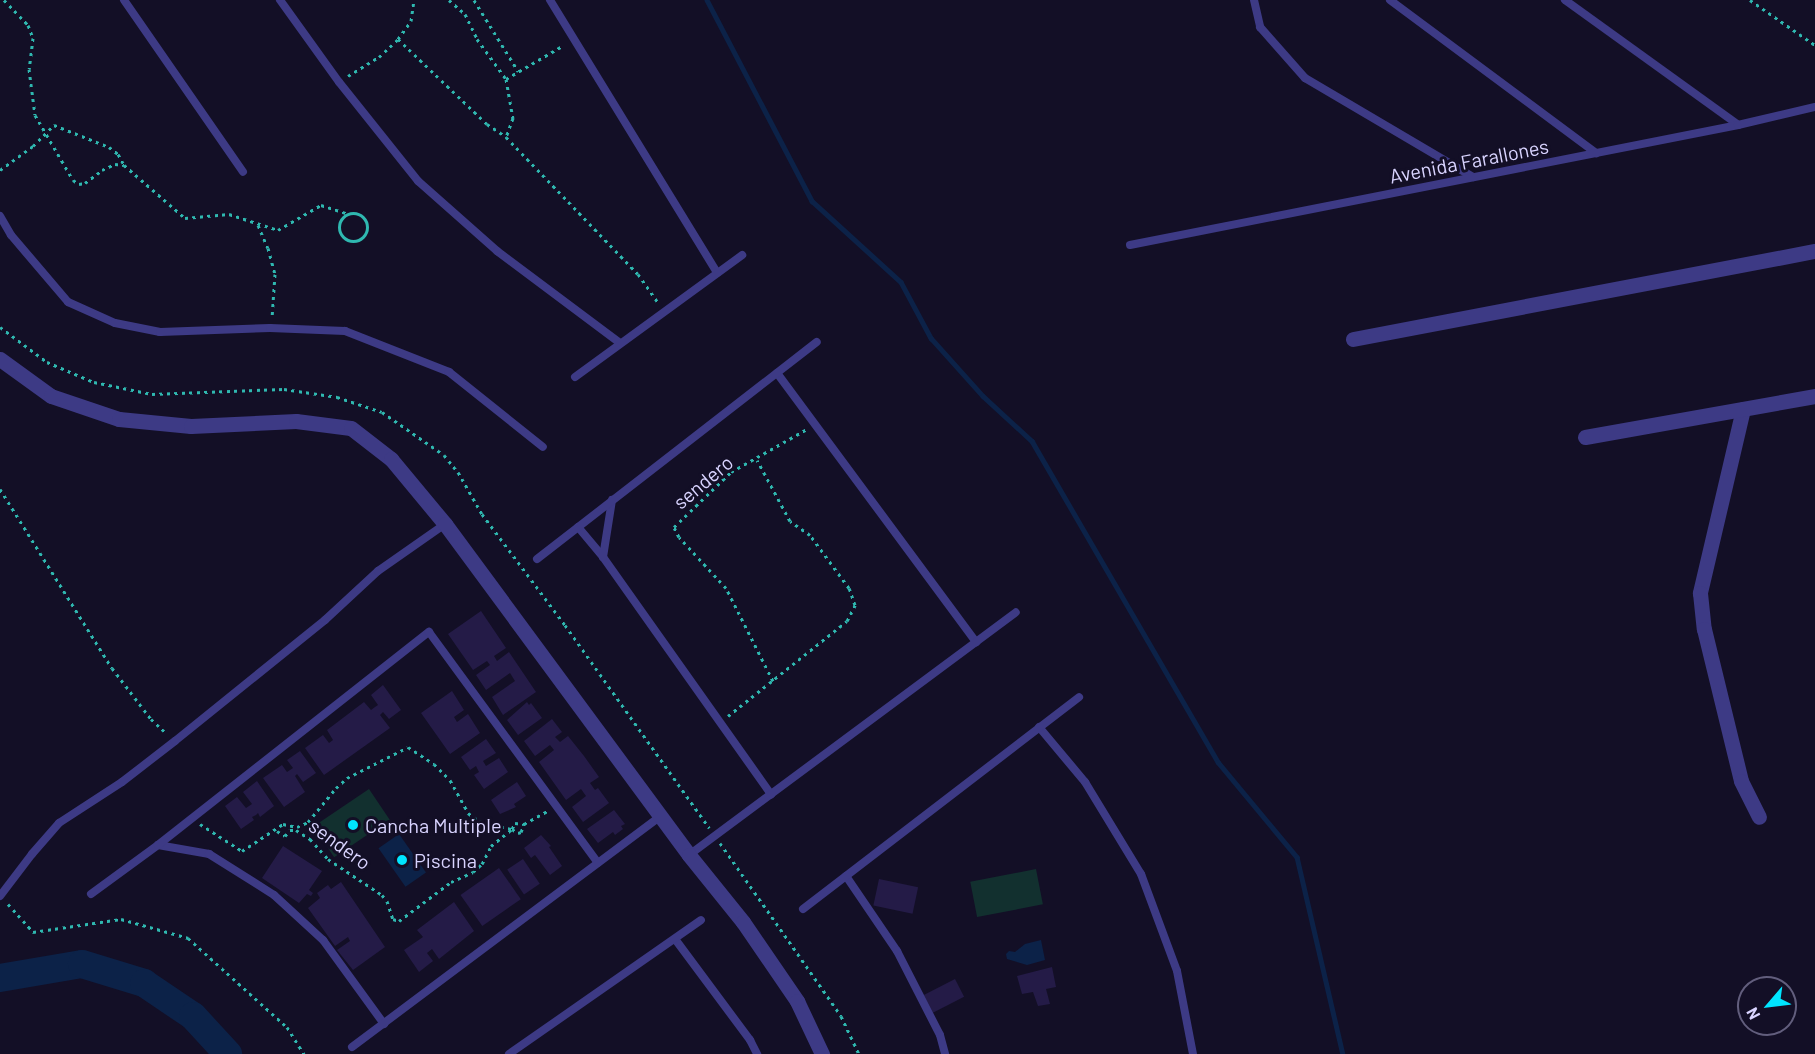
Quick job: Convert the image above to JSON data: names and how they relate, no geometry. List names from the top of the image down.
{
  "streets": {
    "lane": ["Avenida Farallones"],
    "path": ["sendero"]
  },
  "places": ["Cancha Multiple", "Piscina"],
  "north": "bottom left"
}
